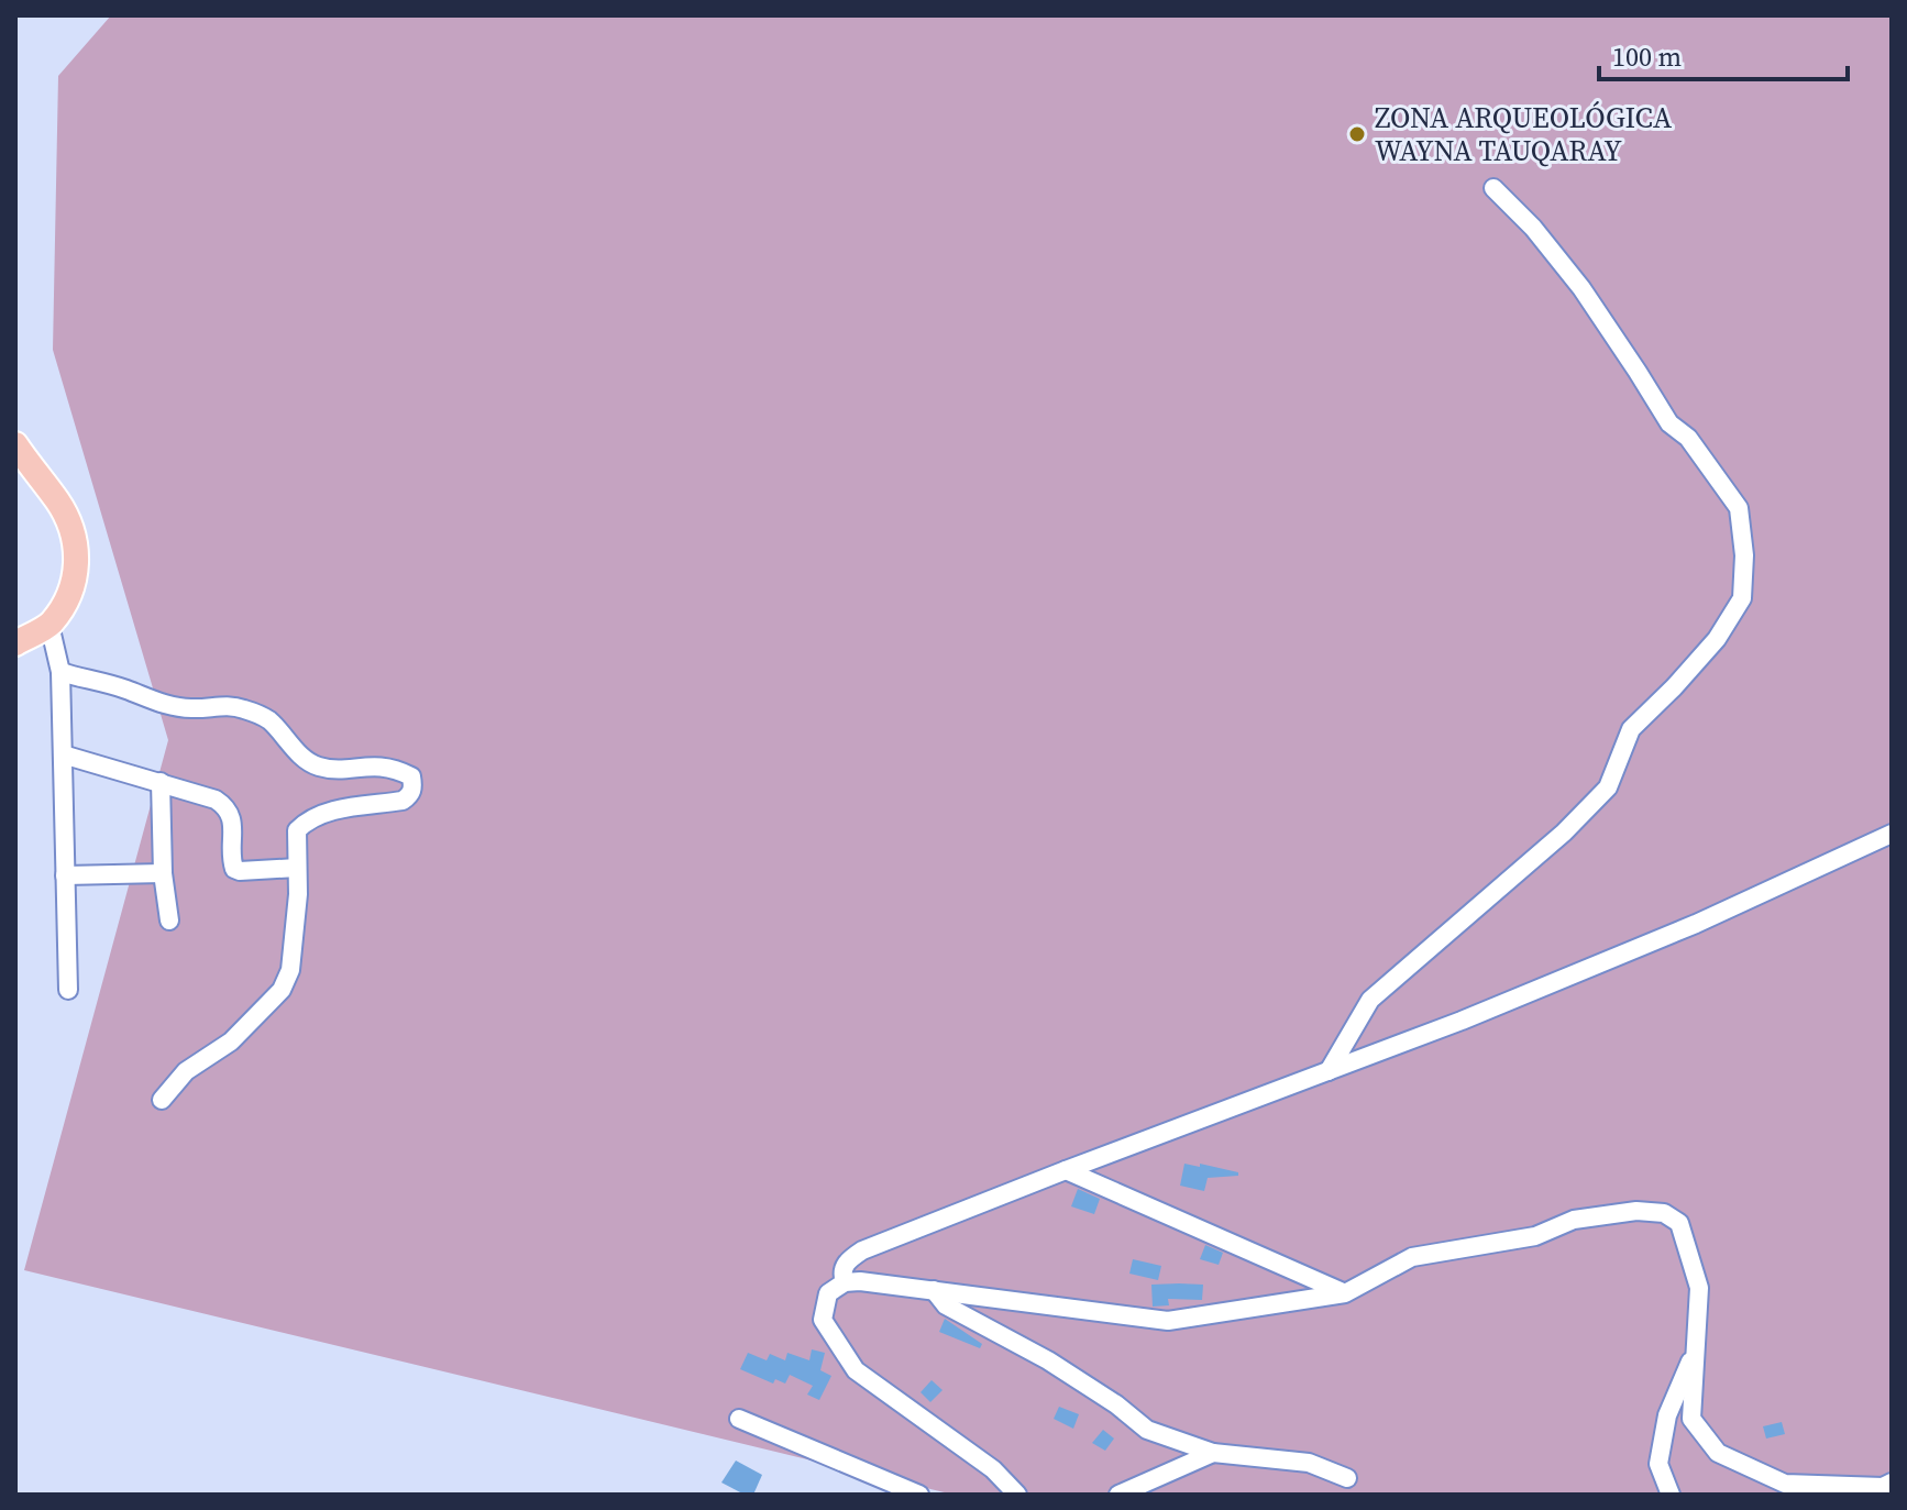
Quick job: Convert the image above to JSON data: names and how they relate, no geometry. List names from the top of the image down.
{
  "places": ["ZONA ARQUEOLÓGICA WAYNA TAUQARAY"],
  "scale_bar": "100 m"
}
